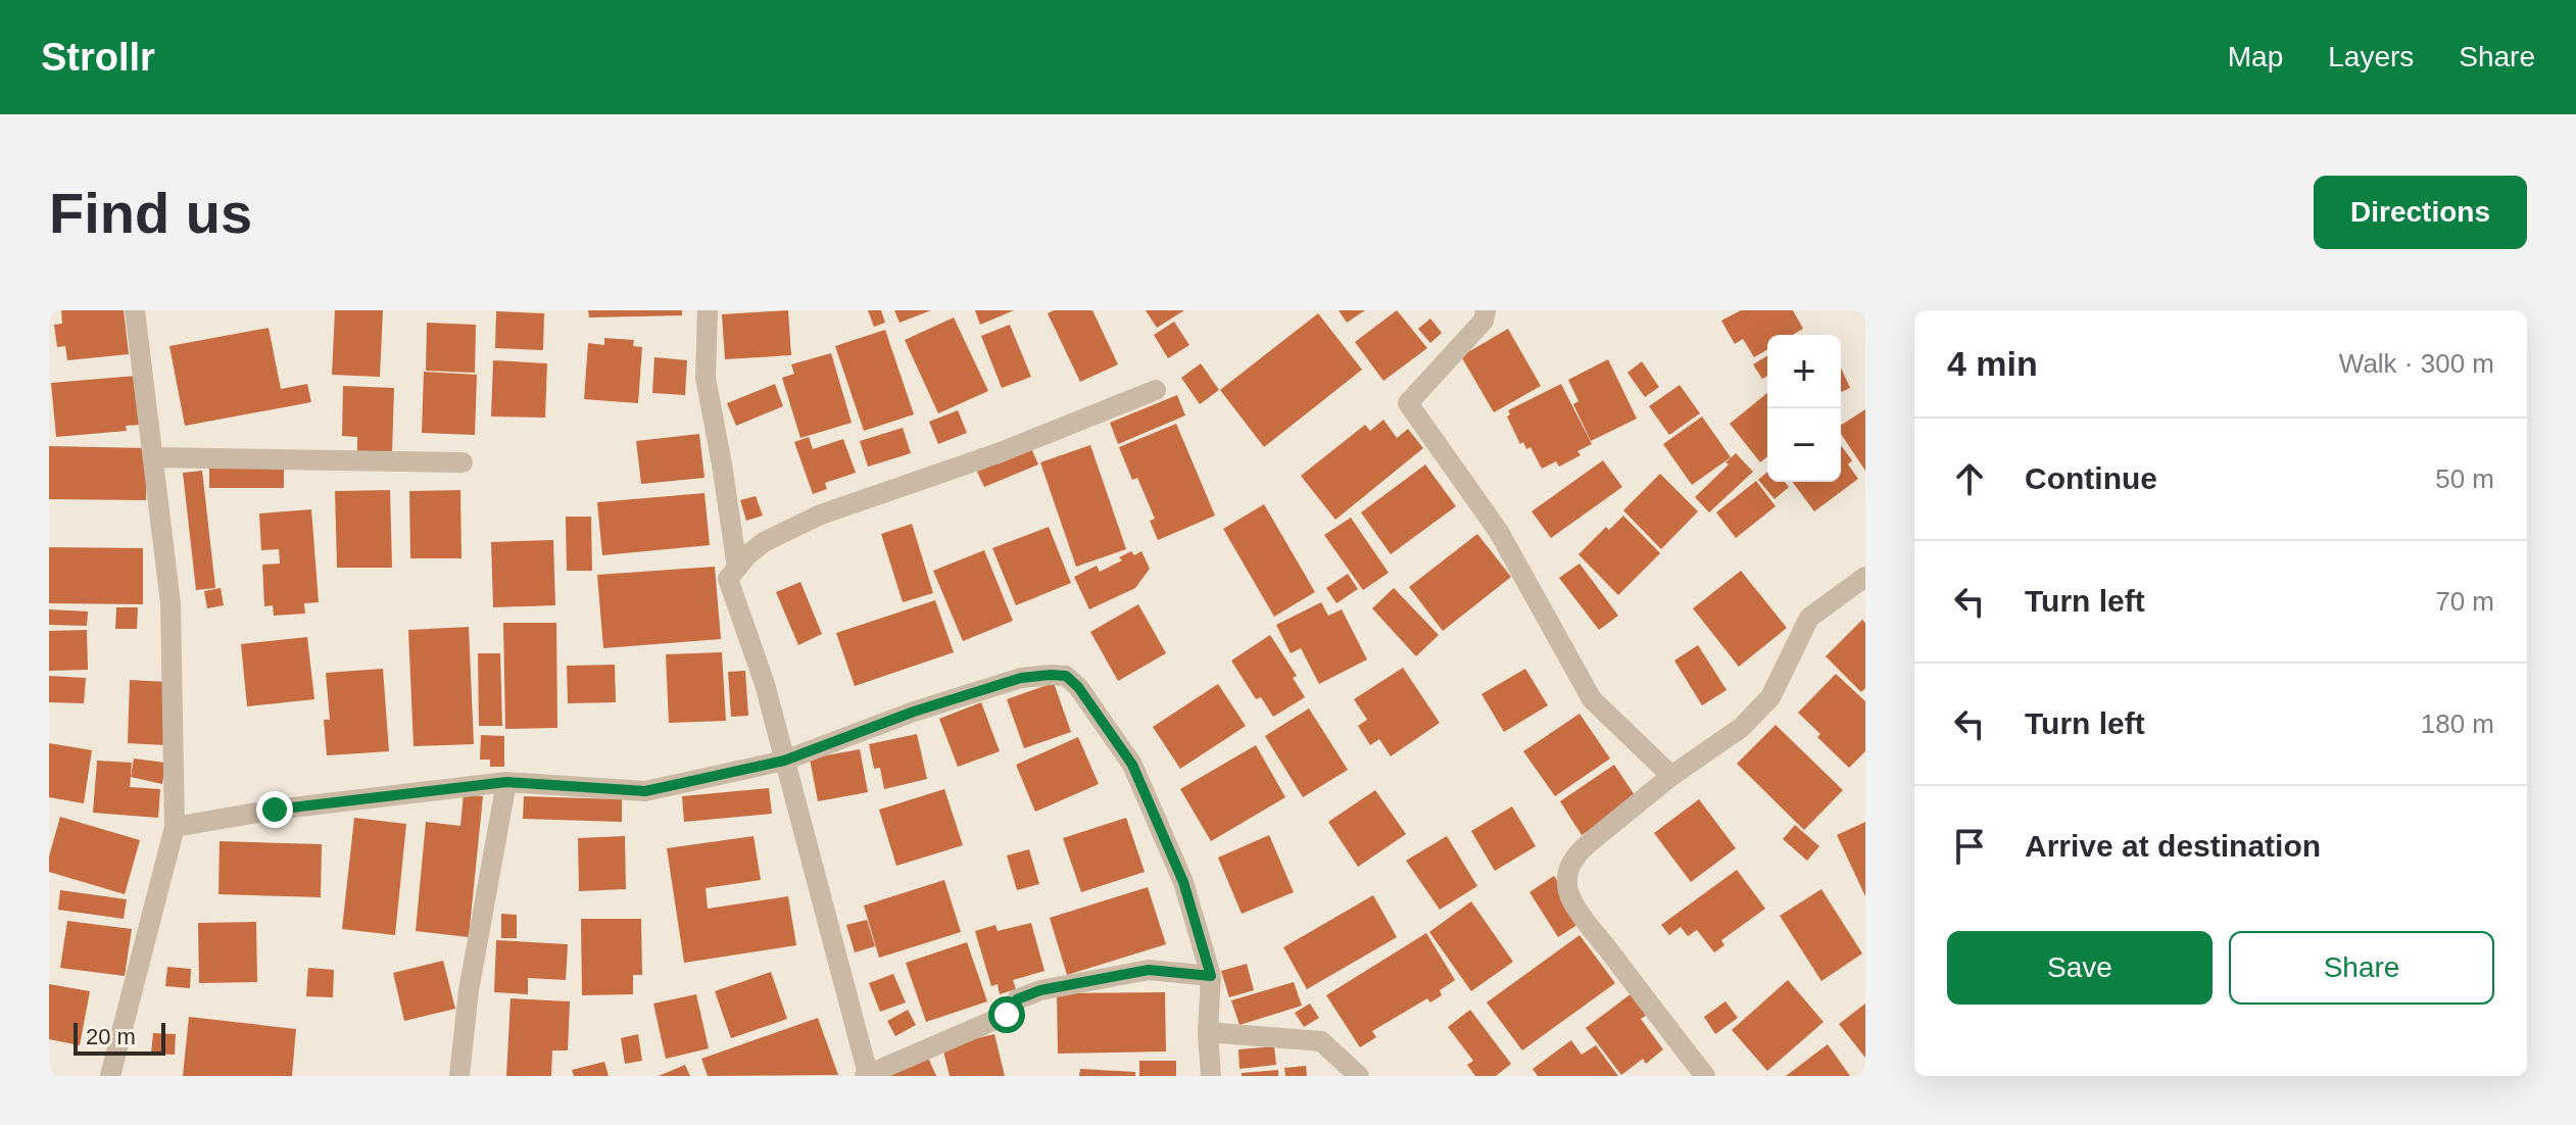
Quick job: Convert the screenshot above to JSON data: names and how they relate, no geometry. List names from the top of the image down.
{
  "scale_bar": "20 m",
  "page": {
    "header": "Strollr",
    "nav": ["Map", "Layers", "Share"],
    "buttons": [
      "Directions",
      ["Save", "Share"]
    ],
    "title": "Find us",
    "heading": ["4 min", "Walk · 300 m"],
    "map_buttons": ["+", "−"],
    "list": [
      ["Continue", "50 m"],
      ["Turn left", "70 m"],
      ["Turn left", "180 m"],
      "Arrive at destination"
    ],
    "scale": "20 m"
  }
}
